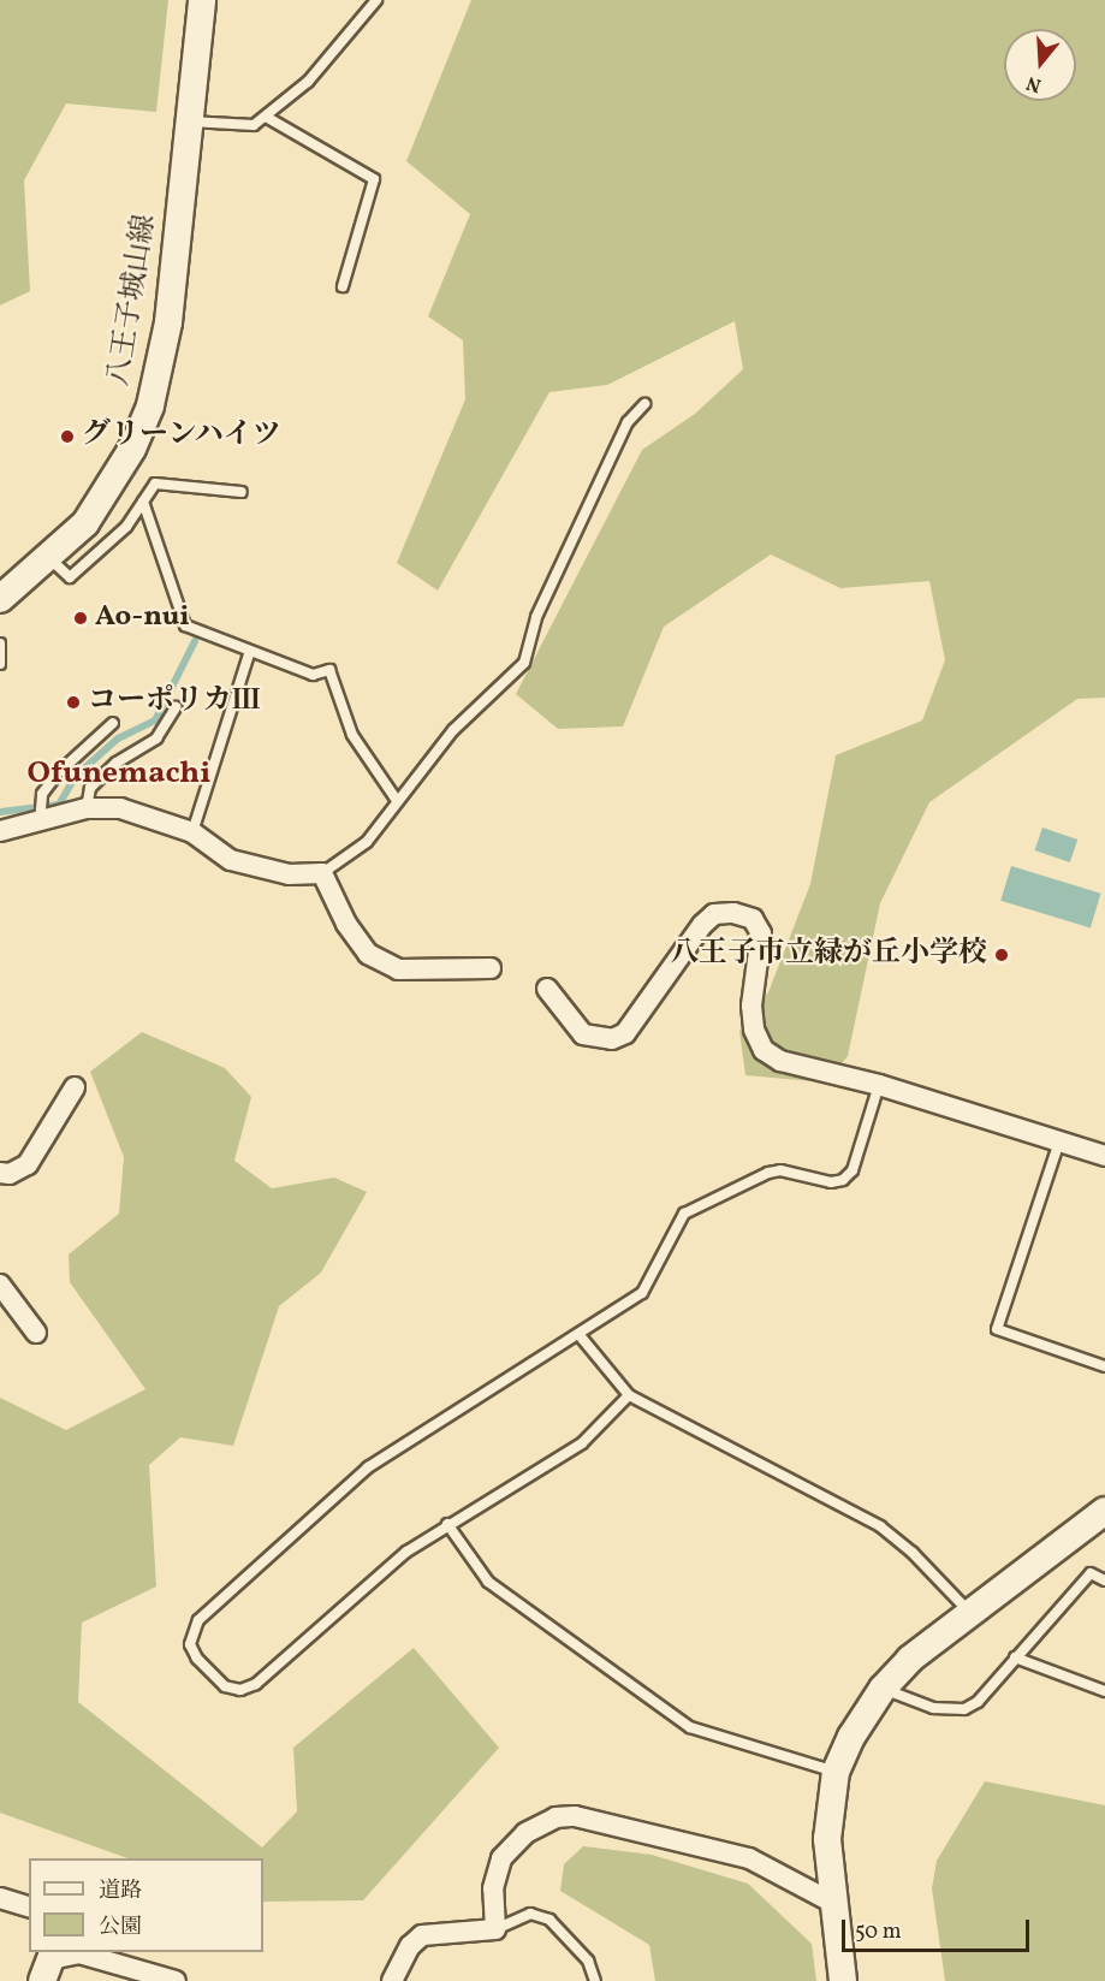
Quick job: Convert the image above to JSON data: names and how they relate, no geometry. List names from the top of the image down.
{
  "streets": {
    "main road": ["八王子城山線"]
  },
  "districts": ["Ofunemachi"],
  "places": [
    "グリーンハイツ",
    "Ao-nui",
    "コーポリカⅢ",
    "八王子市立緑が丘小学校"
  ],
  "legend": ["道路", "公園"],
  "scale_bar": "50 m",
  "north": "bottom"
}
